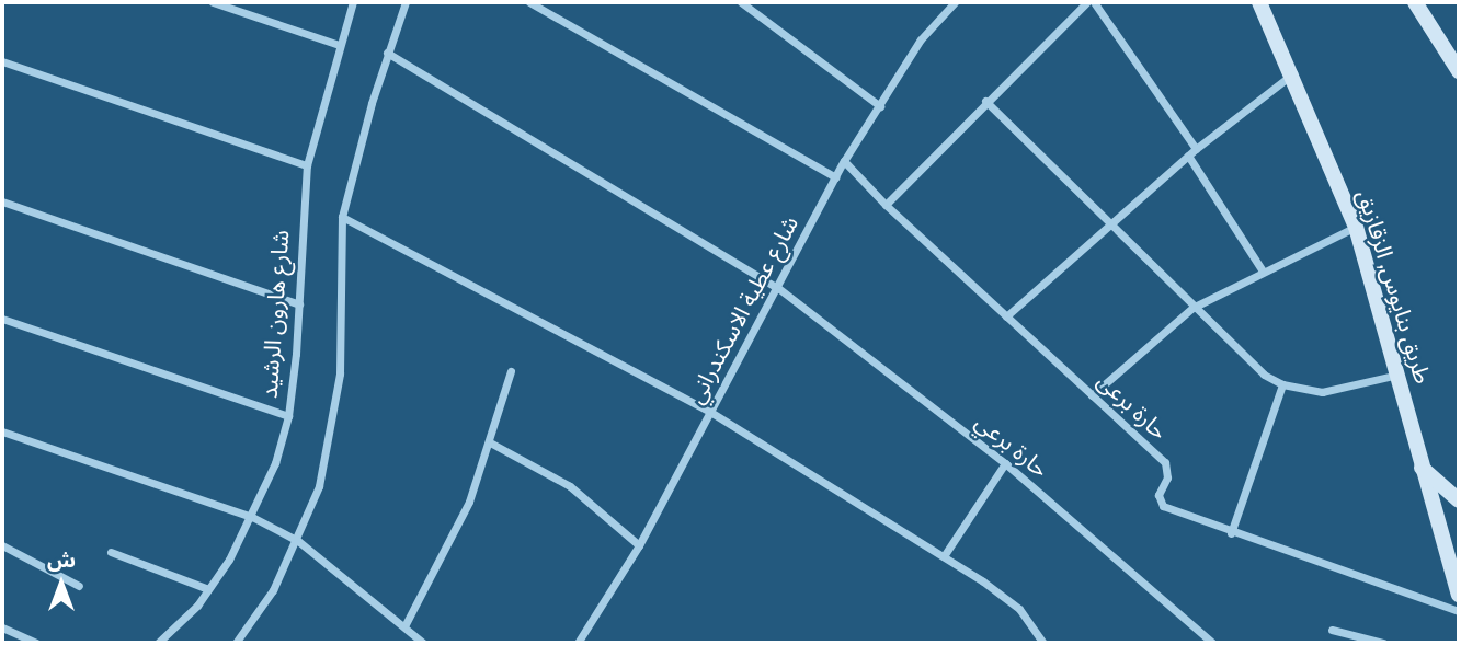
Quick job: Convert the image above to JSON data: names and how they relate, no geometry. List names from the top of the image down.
{
  "streets": {
    "main road": ["طريق بنايوس, الزقازيق"],
    "street": [
      "شارع عطية الاسكندراني",
      "شارع هارون الرشيد",
      "حارة برعى",
      "حارة برعي"
    ]
  },
  "crossings": [
    ["شارع عطية الاسكندراني", "حارة برعى"],
    ["شارع عطية الاسكندراني", "حارة برعي"]
  ],
  "north": "top"
}
